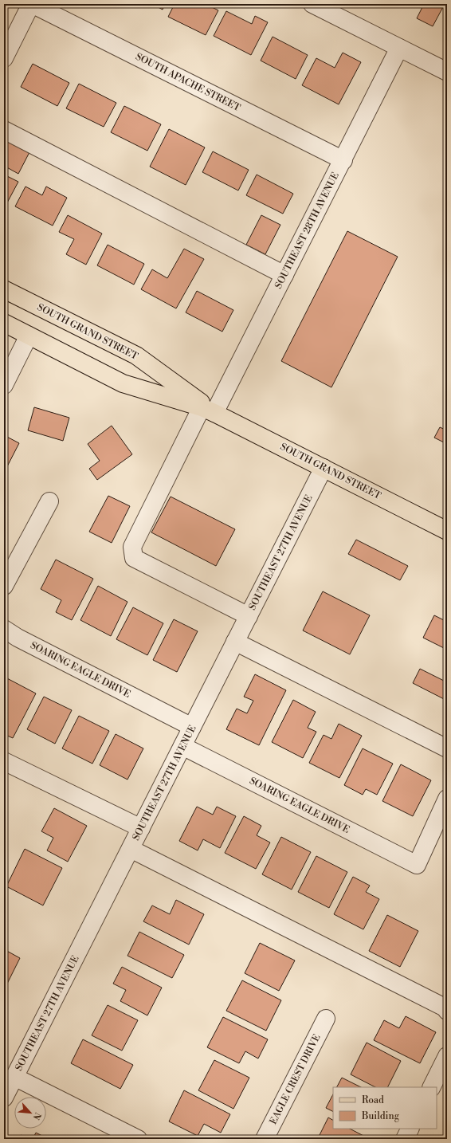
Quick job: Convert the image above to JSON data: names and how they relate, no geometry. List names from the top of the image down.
{
  "streets": {
    "main road": ["SOUTH GRAND STREET"],
    "street": [
      "SOUTH APACHE STREET",
      "SOUTHEAST 28TH AVENUE",
      "SOUTHEAST 27TH AVENUE",
      "SOARING EAGLE DRIVE",
      "EAGLE CREST DRIVE"
    ]
  },
  "crossings": [
    ["SOUTH APACHE STREET", "SOUTHEAST 28TH AVENUE"],
    ["SOUTHEAST 28TH AVENUE", "SOUTH GRAND STREET"],
    ["SOUTHEAST 28TH AVENUE", "SOUTHEAST 27TH AVENUE"],
    ["SOUTH GRAND STREET", "SOUTHEAST 27TH AVENUE"],
    ["SOUTHEAST 27TH AVENUE", "SOARING EAGLE DRIVE"]
  ],
  "legend": ["Road", "Building"],
  "north": "bottom right"
}
